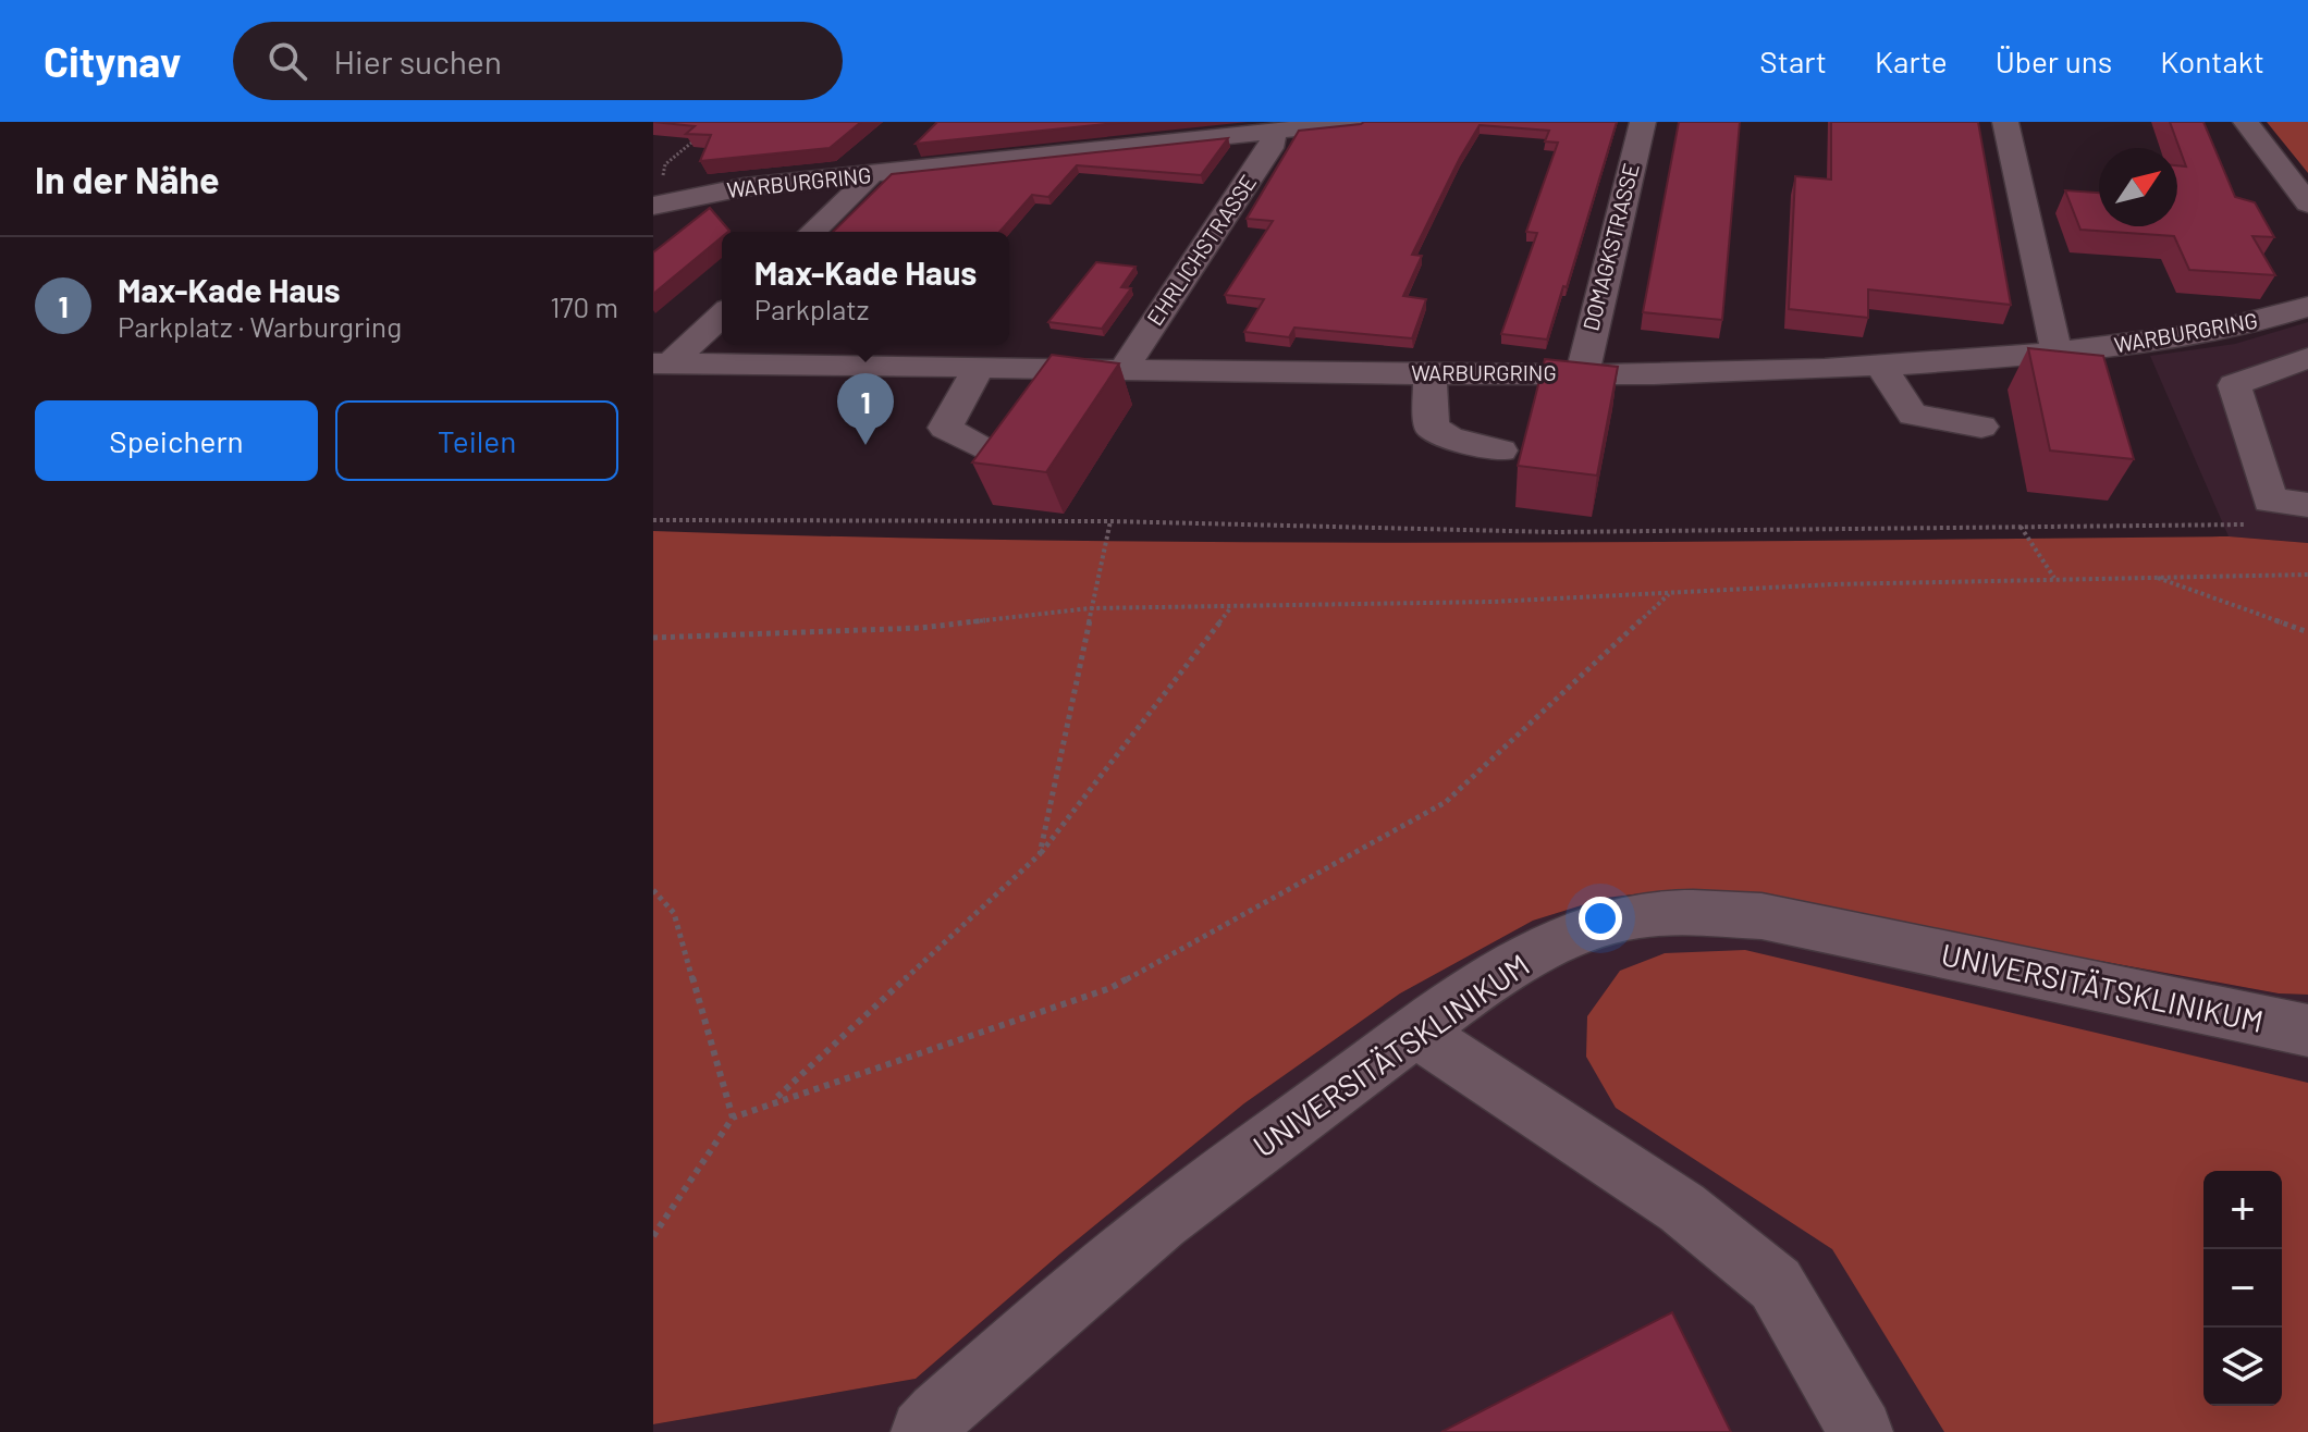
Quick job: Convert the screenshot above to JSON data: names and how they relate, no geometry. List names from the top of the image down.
{
  "streets": {
    "street": [
      "WARBURGRING",
      "DOMAGKSTRASSE",
      "EHRLICHSTRASSE",
      "UNIVERSITÄTSKLINIKUM"
    ]
  },
  "crossings": [
    ["WARBURGRING", "DOMAGKSTRASSE"],
    ["WARBURGRING", "EHRLICHSTRASSE"]
  ],
  "north": "top right",
  "page": {
    "header": "Citynav",
    "search": "Hier suchen",
    "nav": [
      "Start",
      "Karte",
      "Über uns",
      "Kontakt"
    ],
    "heading": "In der Nähe",
    "popup": ["Max-Kade Haus", "Parkplatz"],
    "list": [
      {
        "mark": "1",
        "name": "Max-Kade Haus",
        "note": "Parkplatz · Warburgring",
        "value": "170 m"
      }
    ],
    "pins": "1",
    "buttons": ["Speichern", "Teilen"],
    "map_buttons": ["+", "−"]
  }
}
